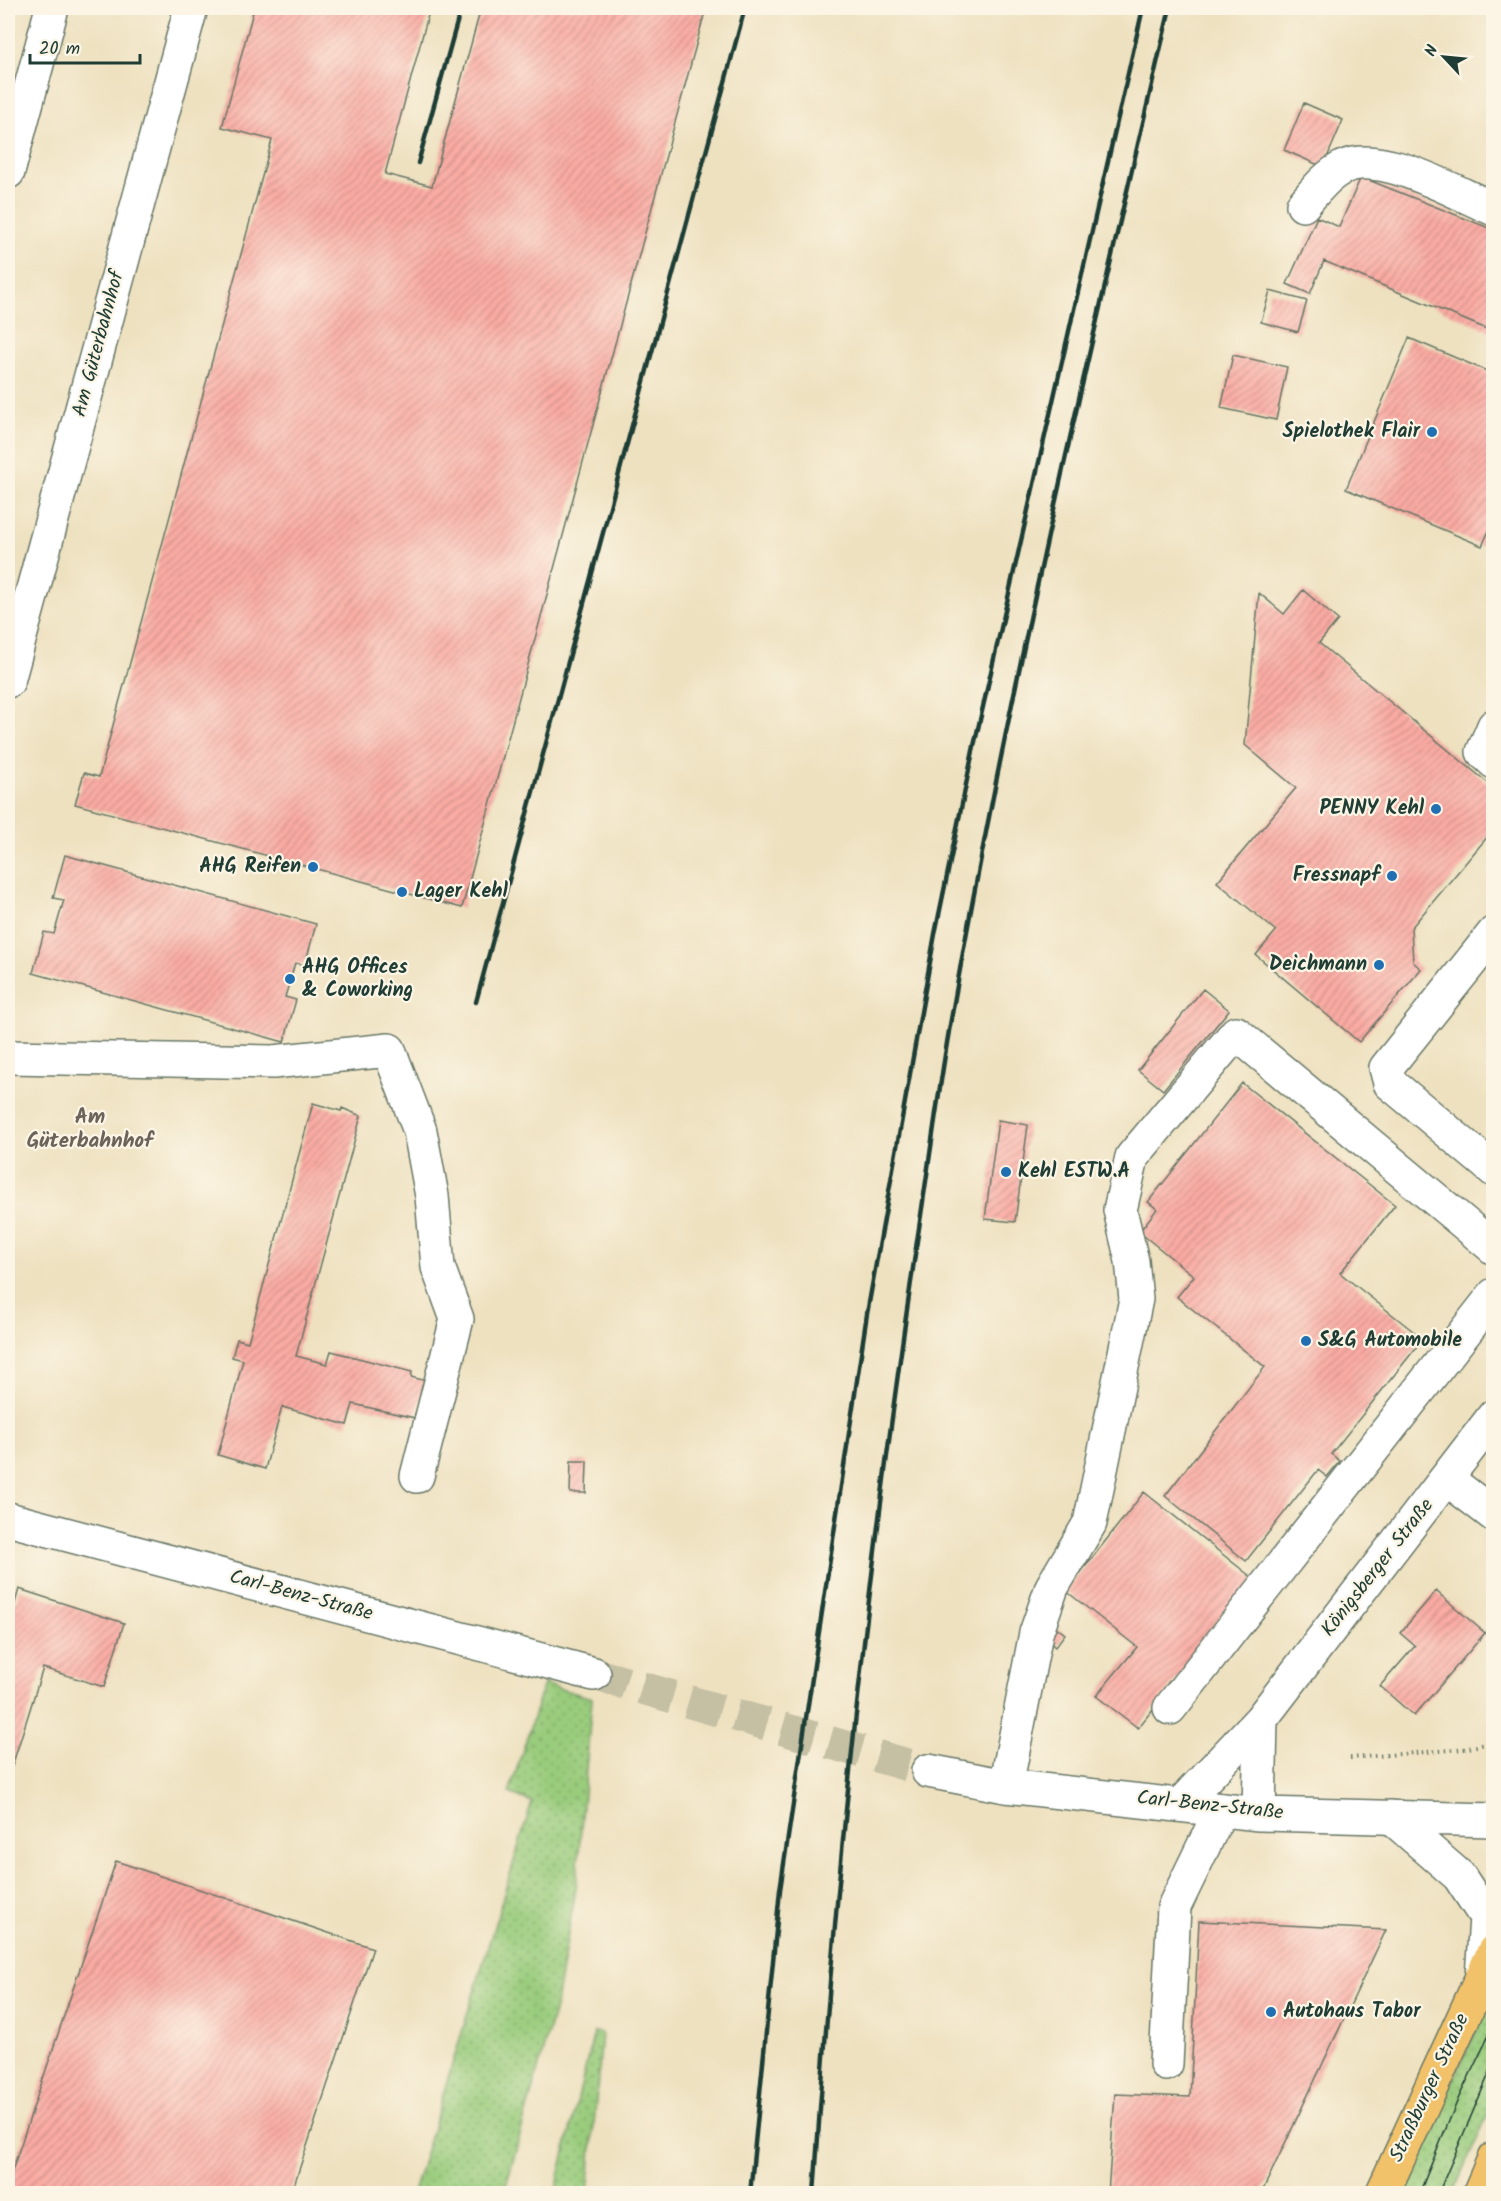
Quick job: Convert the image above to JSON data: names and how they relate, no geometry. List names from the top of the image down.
{
  "streets": {
    "main road": ["Straßburger Straße"],
    "street": ["Am Güterbahnhof", "Königsberger Straße", "Carl-Benz-Straße"]
  },
  "crossings": [
    ["Königsberger Straße", "Carl-Benz-Straße"]
  ],
  "districts": ["Am Güterbahnhof"],
  "places": [
    "Spielothek Flair",
    "PENNY Kehl",
    "AHG Reifen",
    "Fressnapf",
    "Lager Kehl",
    "Deichmann",
    "AHG Offices & Coworking",
    "Kehl ESTW.A",
    "S&G Automobile",
    "Autohaus Tabor"
  ],
  "scale_bar": "20 m",
  "north": "top left"
}
